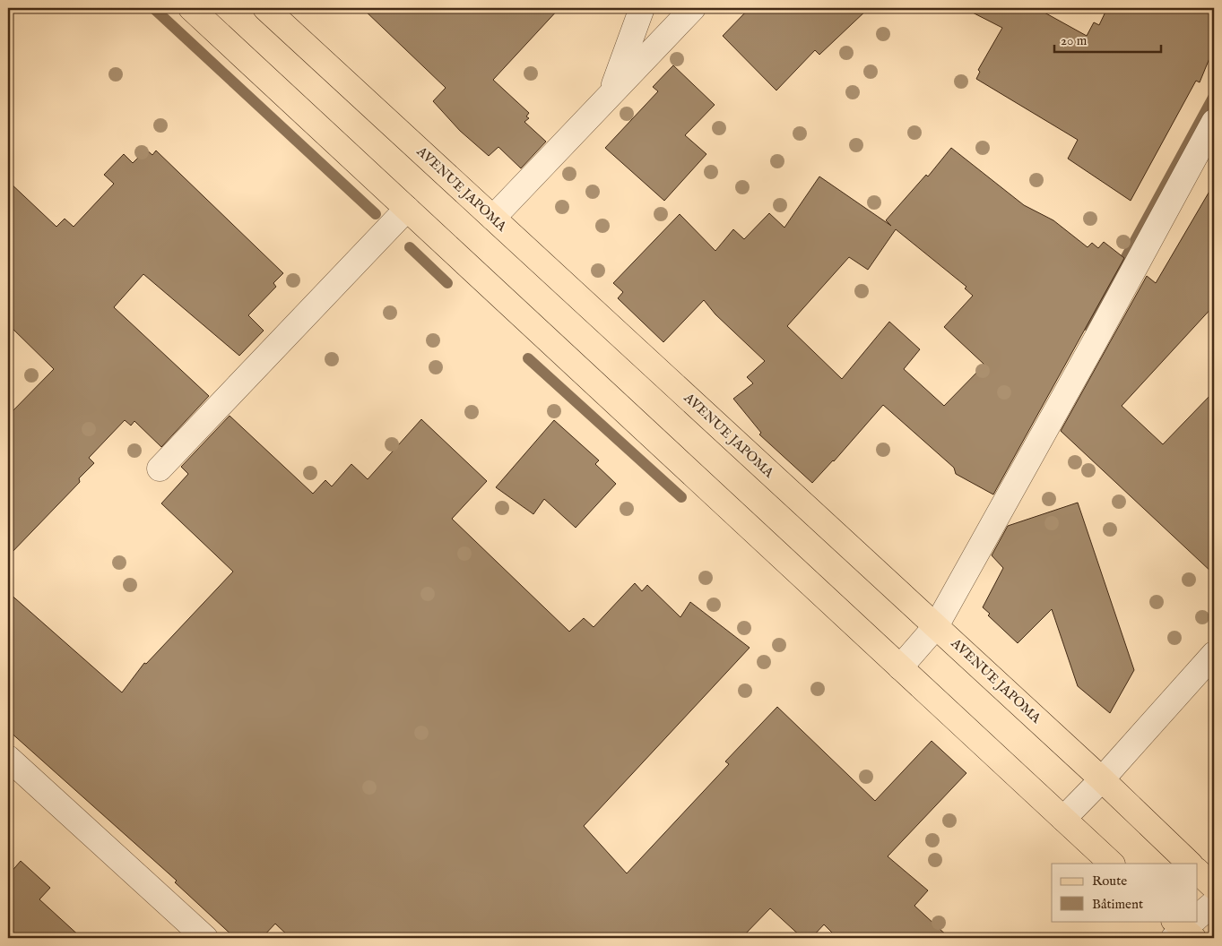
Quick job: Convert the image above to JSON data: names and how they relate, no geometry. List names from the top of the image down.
{
  "streets": {
    "main road": ["AVENUE JAPOMA"]
  },
  "legend": ["Route", "Bâtiment"],
  "scale_bar": "20 m"
}
